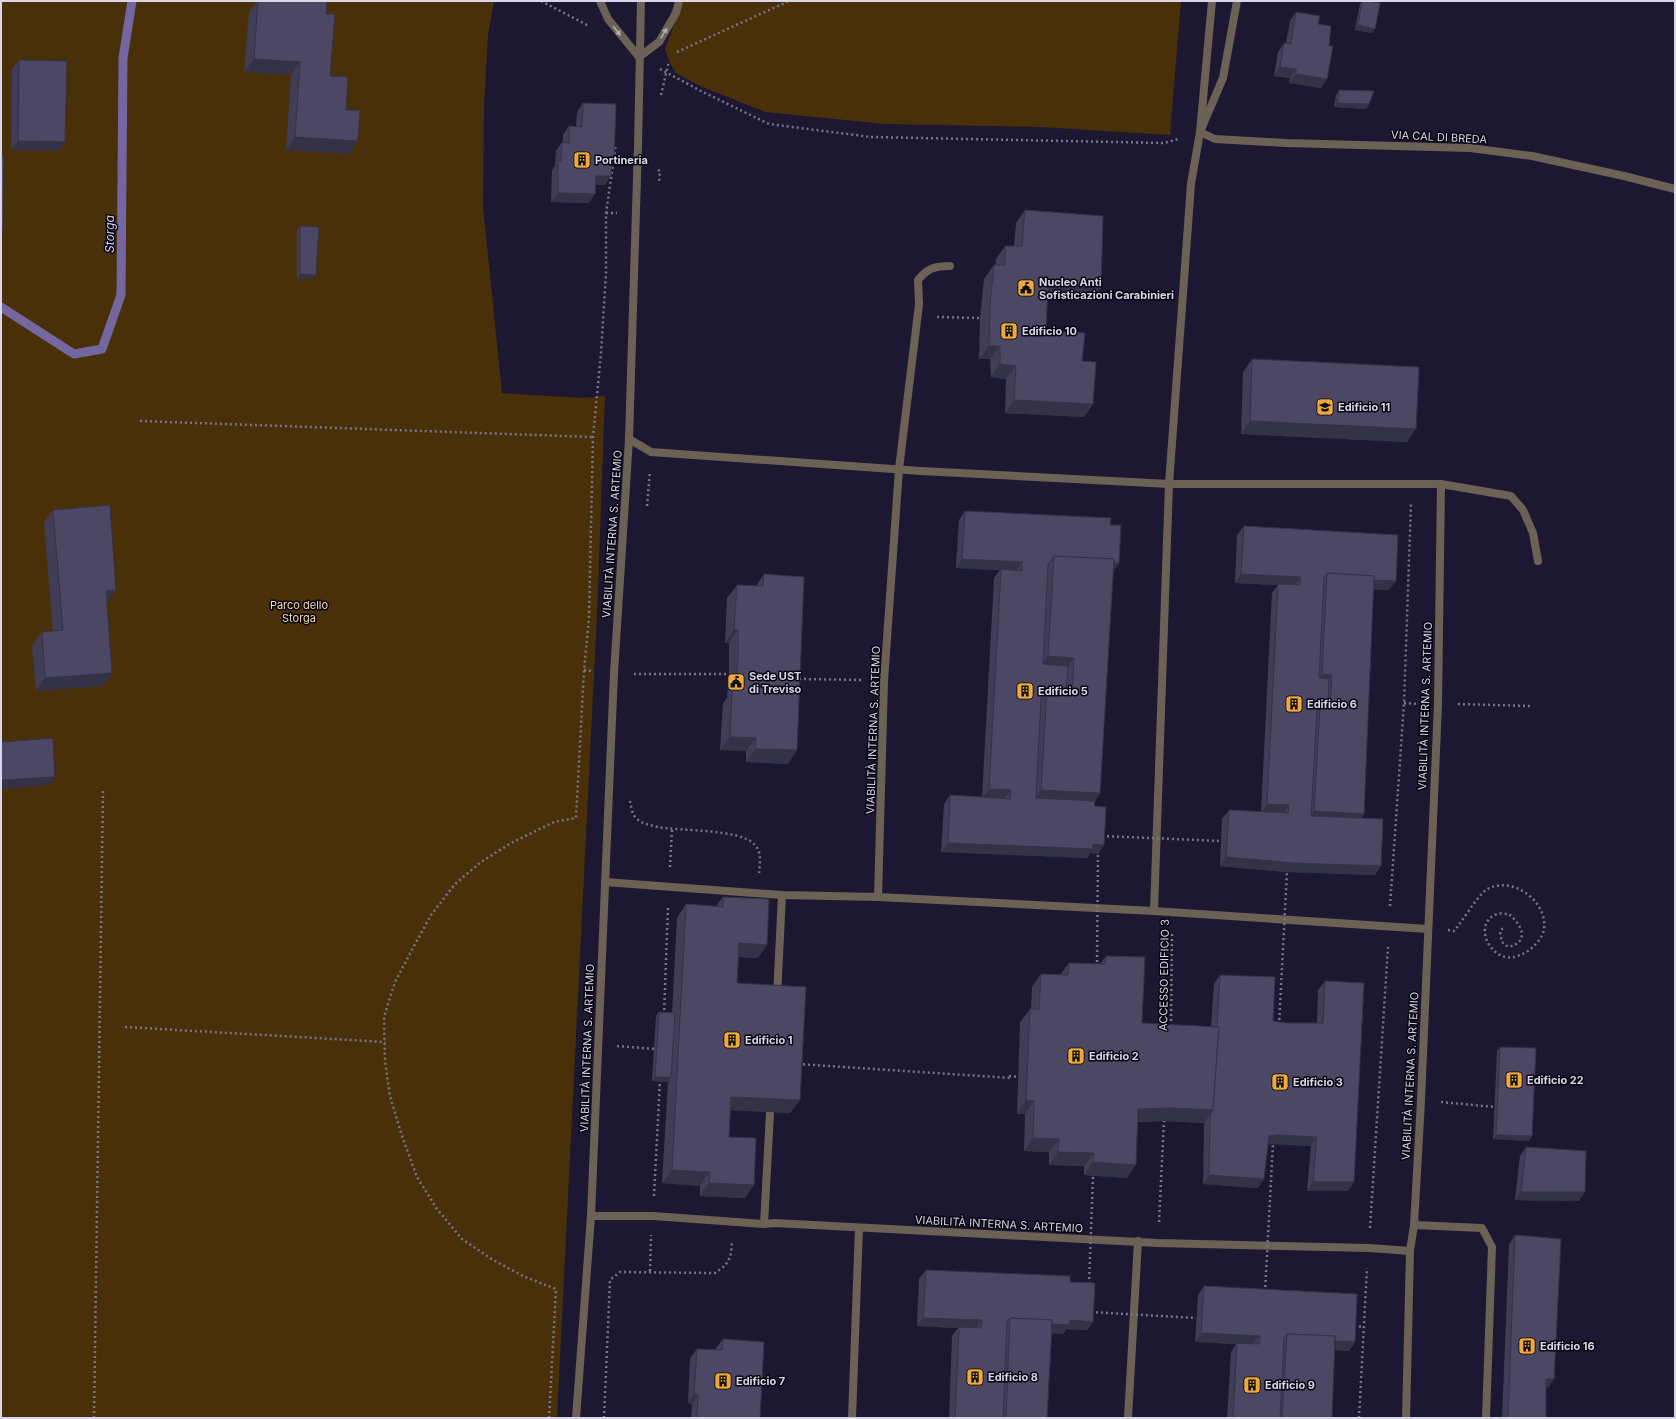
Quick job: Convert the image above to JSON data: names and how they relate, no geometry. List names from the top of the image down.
{
  "streets": {
    "street": ["VIA CAL DI BREDA", "VIABILITÀ INTERNA S. ARTEMIO"],
    "path": ["ACCESSO EDIFICIO 3"]
  },
  "water": ["Storga"],
  "parks": ["Parco dello Storga"],
  "places": {
    "building": [
      "Portineria",
      "Edificio 10",
      "Edificio 5",
      "Edificio 6",
      "Edificio 1",
      "Edificio 2",
      "Edificio 22",
      "Edificio 3",
      "Edificio 16",
      "Edificio 8",
      "Edificio 7",
      "Edificio 9"
    ],
    "public building": ["Nucleo Anti Sofisticazioni Carabinieri", "Sede UST di Treviso"],
    "school or university": ["Edificio 11"]
  }
}
